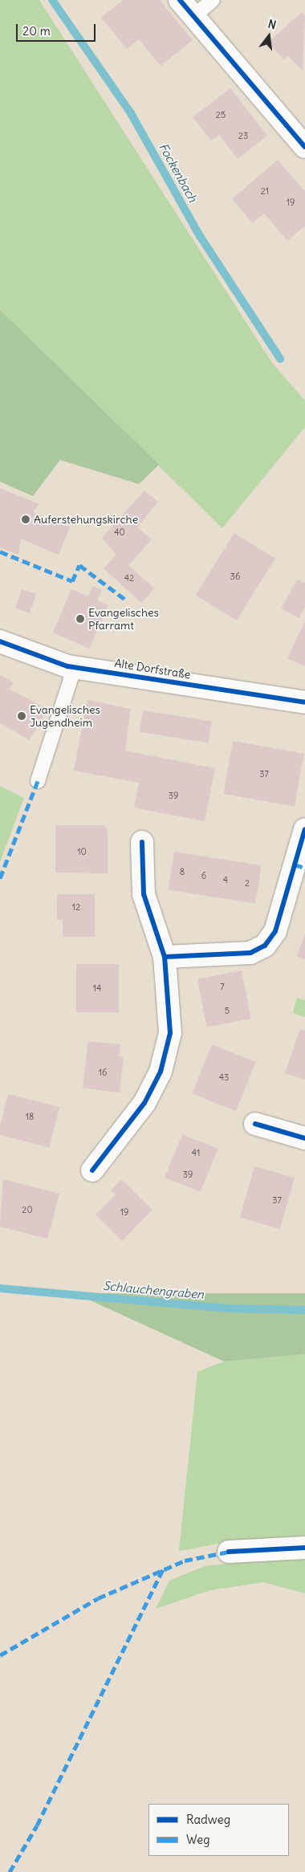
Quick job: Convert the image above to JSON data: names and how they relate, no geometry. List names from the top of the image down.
{
  "streets": {
    "street": ["Alte Dorfstraße"]
  },
  "water": ["Fockenbach", "Schlauchengraben"],
  "places": ["Auferstehungskirche", "Evangelisches Pfarramt", "Evangelisches Jugendheim"],
  "house_numbers": [
    "25",
    "23",
    "21",
    "19",
    "40",
    "36",
    "42",
    "37",
    "39",
    "10",
    "8",
    "6",
    "4",
    "2",
    "12",
    "7",
    "14",
    "5",
    "16",
    "43",
    "18",
    "41",
    "39",
    "37",
    "20",
    "19"
  ],
  "legend": ["Radweg", "Weg"],
  "scale_bar": "20 m",
  "north": "top"
}
